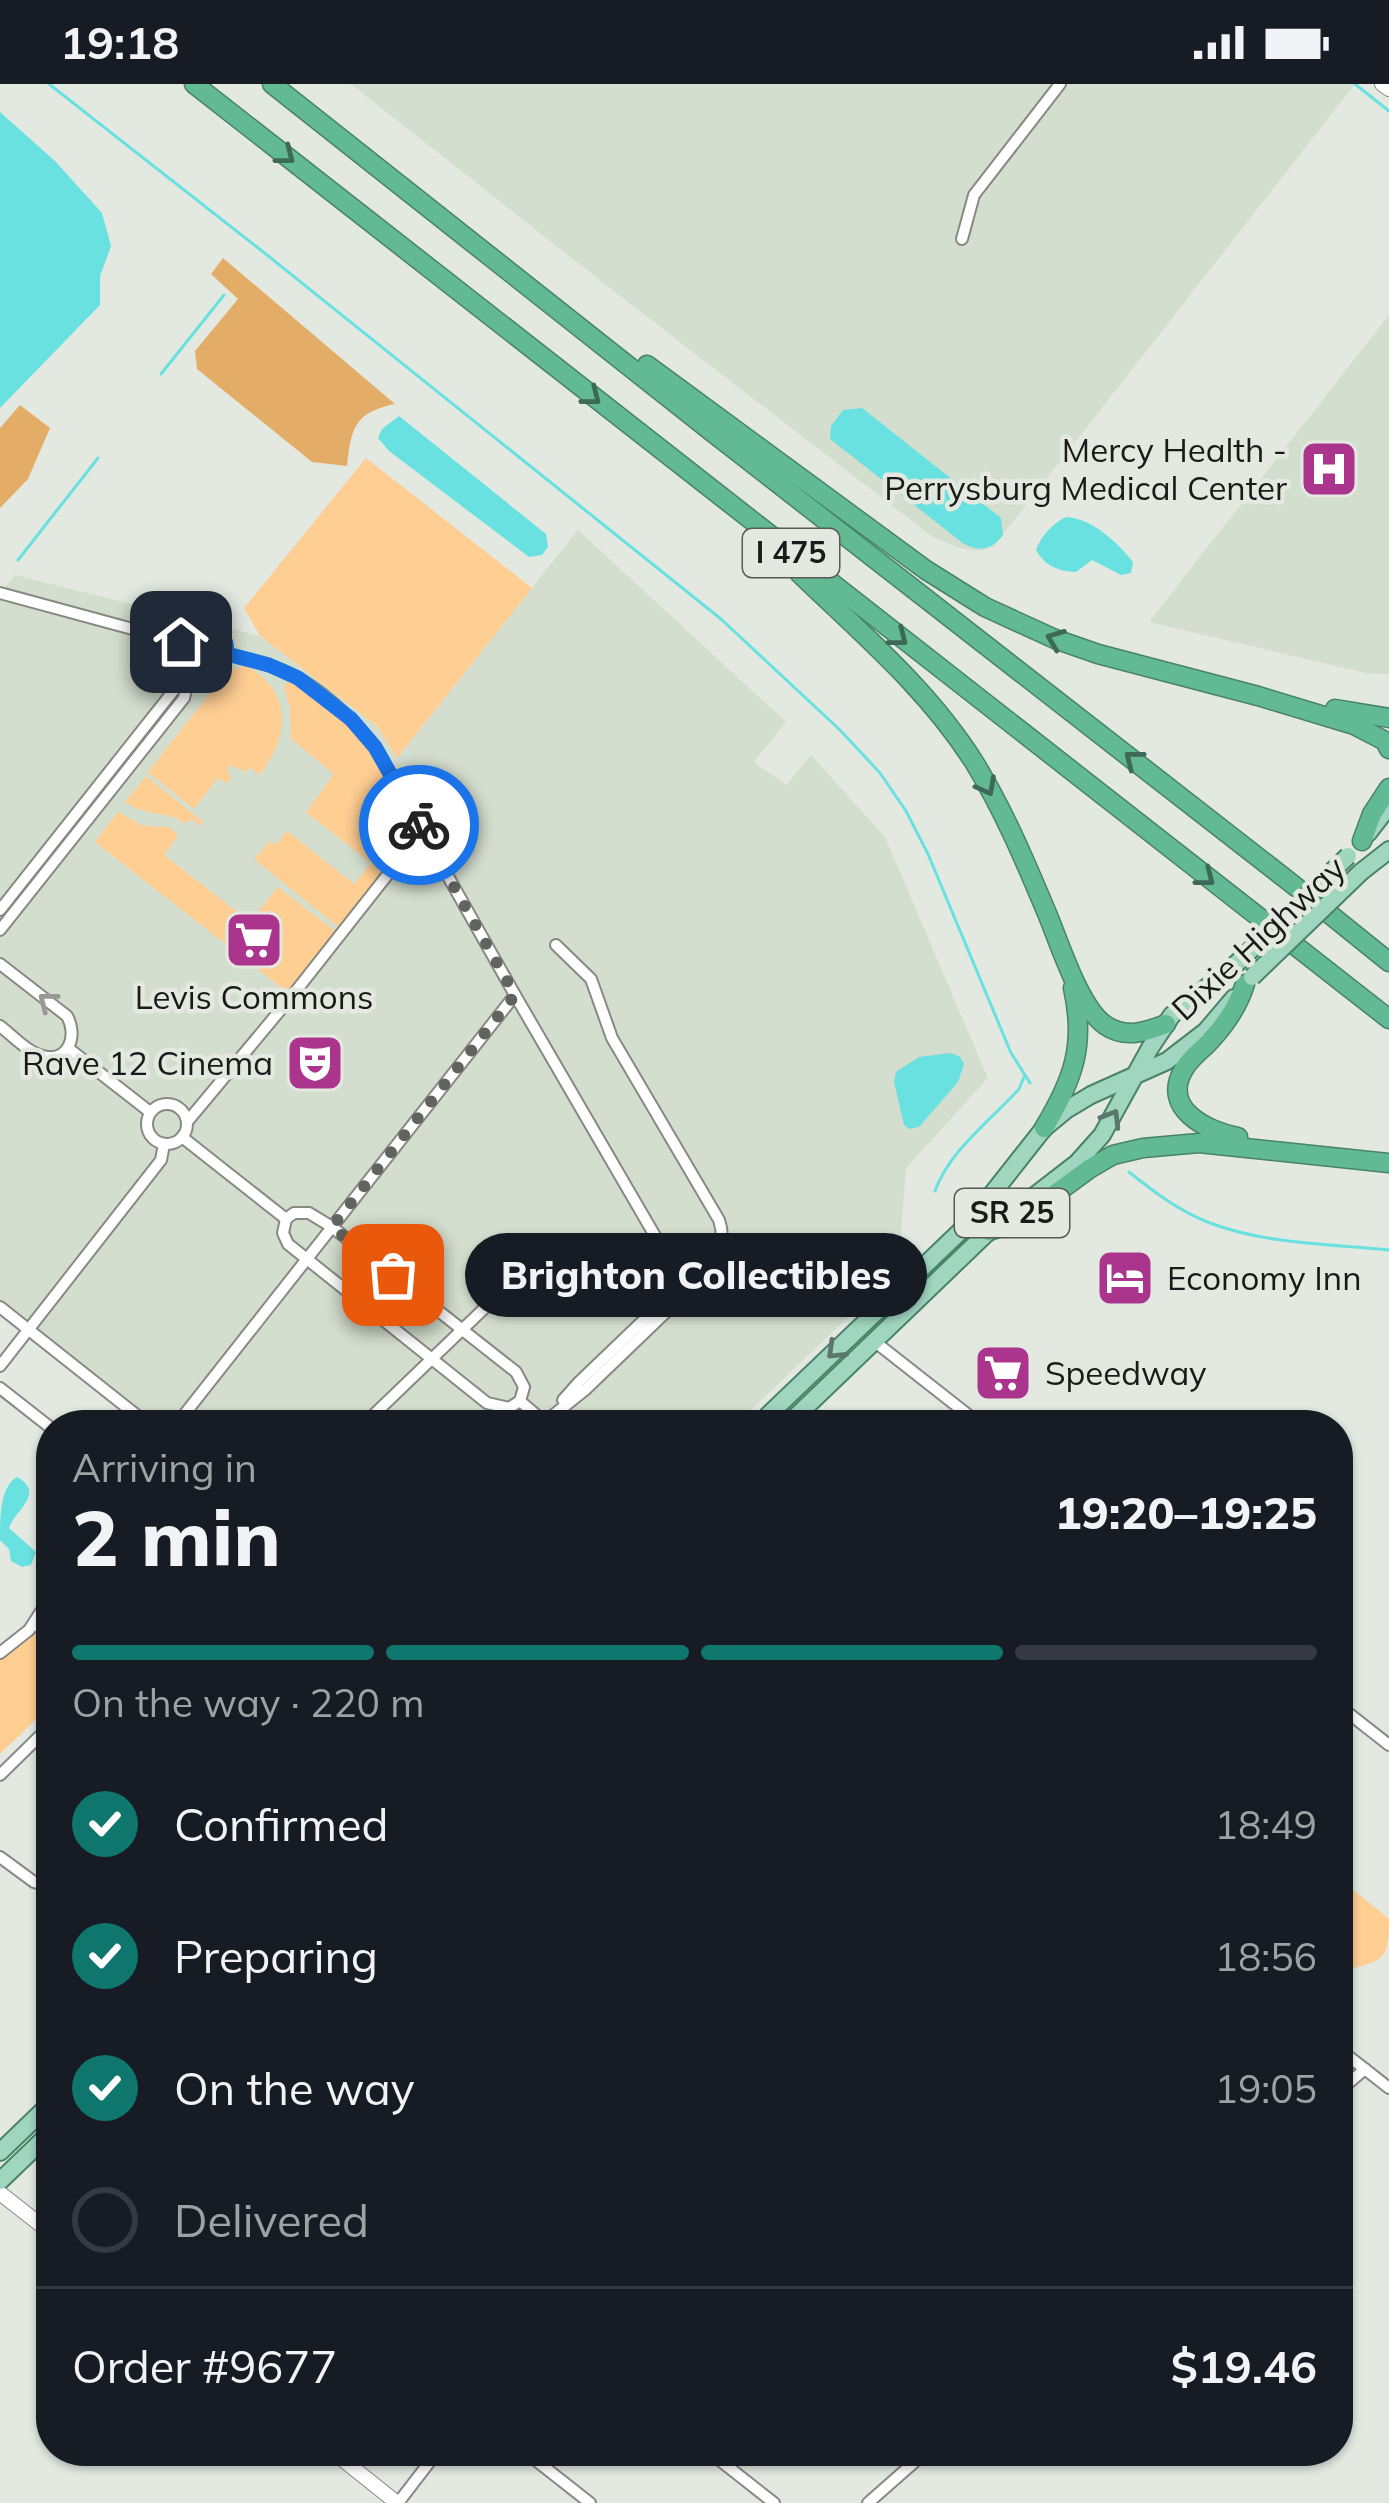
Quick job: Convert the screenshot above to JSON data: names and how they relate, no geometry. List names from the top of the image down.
{
  "streets": {
    "highway": ["I 475"],
    "main road": ["Dixie Highway", "SR 25"]
  },
  "places": {
    "hospital": ["Mercy Health - Perrysburg Medical Center"],
    "supermarket": ["Levis Commons", "Speedway"],
    "theatre": ["Rave 12 Cinema"],
    "other": ["Brighton Collectibles"],
    "hotel": ["Economy Inn"]
  },
  "page": {
    "status": "19:18",
    "bubble": "Brighton Collectibles",
    "heading": ["2 min", "Arriving in", "19:20–19:25"],
    "panel": ["Order #9677", "$19.46"],
    "bar": "On the way · 220 m",
    "list": [
      ["Confirmed", "18:49"],
      ["Preparing", "18:56"],
      ["On the way", "19:05"],
      "Delivered"
    ]
  }
}
